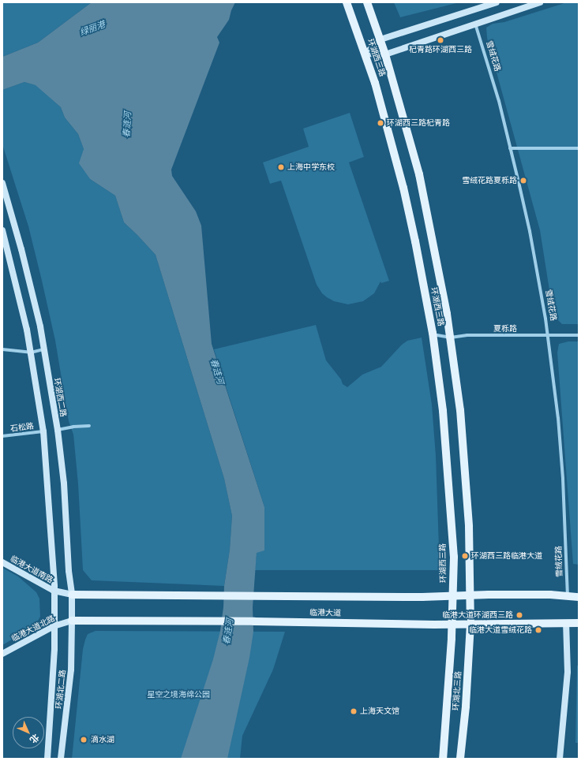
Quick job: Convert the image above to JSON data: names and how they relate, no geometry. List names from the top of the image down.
{
  "streets": {
    "main road": [
      "环湖西三路",
      "环湖西二路",
      "临港大道南路",
      "临港大道",
      "临港大道北路",
      "环湖北二路",
      "环湖北三路"
    ],
    "street": ["雪绒花路", "夏栎路", "石松路"]
  },
  "crossings": [
    ["雪绒花路", "夏栎路"],
    ["雪绒花路", "临港大道"],
    ["环湖西三路", "夏栎路"],
    ["环湖西三路", "临港大道"],
    ["环湖西三路", "环湖北三路"],
    ["环湖西二路", "临港大道南路"],
    ["环湖西二路", "临港大道"],
    ["环湖西二路", "临港大道北路"],
    ["环湖西二路", "环湖北二路"],
    ["临港大道南路", "临港大道"],
    ["临港大道", "临港大道北路"],
    ["临港大道", "环湖北二路"],
    ["临港大道", "环湖北三路"],
    ["临港大道北路", "环湖北二路"]
  ],
  "water": ["绿丽港", "春涟河"],
  "parks": ["星空之境海绵公园"],
  "places": [
    "杞青路环湖西三路",
    "环湖西三路杞青路",
    "上海中学东校",
    "雪绒花路夏栎路",
    "环湖西三路临港大道",
    "临港大道环湖西三路",
    "临港大道雪绒花路",
    "上海天文馆",
    "滴水湖"
  ],
  "north": "bottom right"
}
